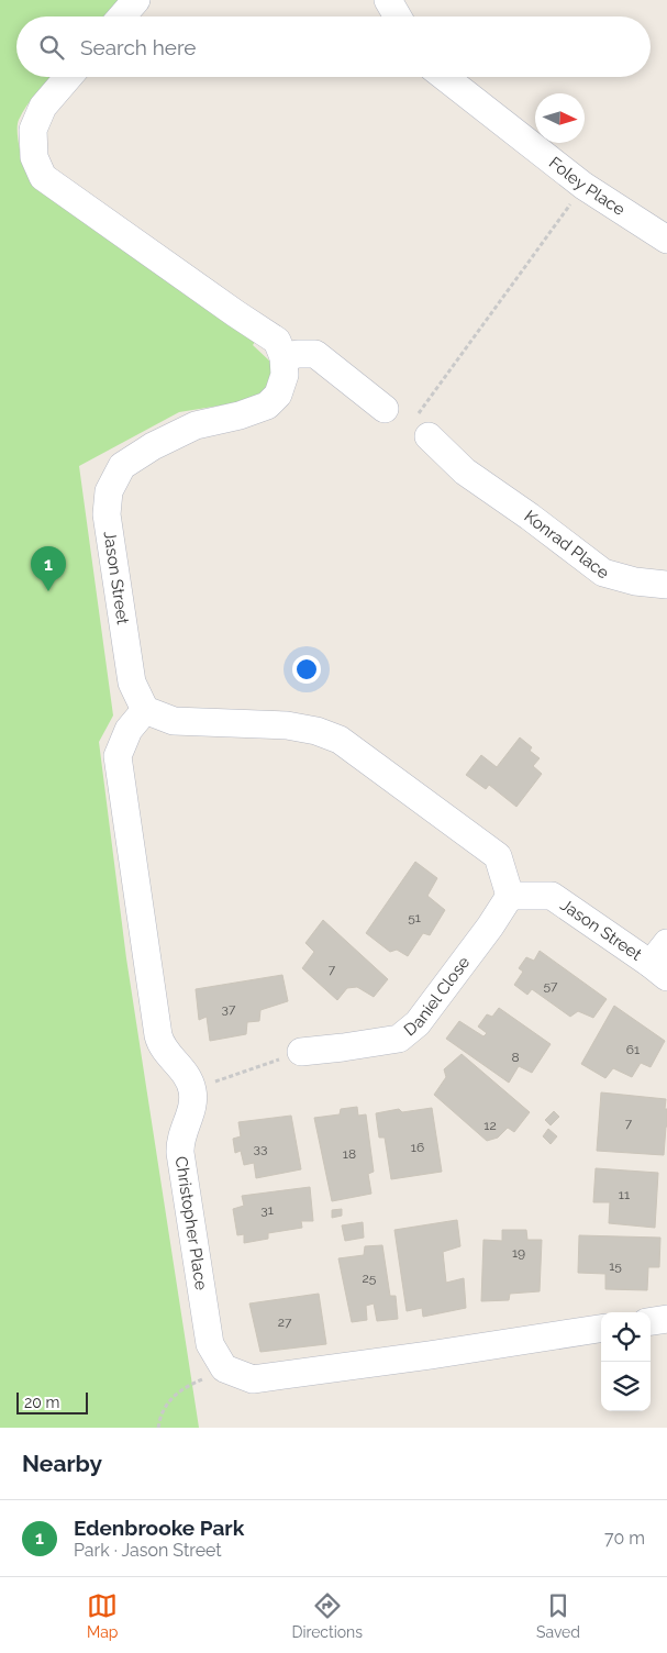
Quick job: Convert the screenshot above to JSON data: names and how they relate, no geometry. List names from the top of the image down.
{
  "streets": {
    "street": [
      "Foley Place",
      "Konrad Place",
      "Jason Street",
      "Daniel Close",
      "Christopher Place"
    ]
  },
  "crossings": [
    ["Jason Street", "Daniel Close"]
  ],
  "house_numbers": [
    "51",
    "7",
    "57",
    "37",
    "61",
    "8",
    "7",
    "12",
    "16",
    "33",
    "18",
    "11",
    "31",
    "19",
    "15",
    "25",
    "27"
  ],
  "scale_bar": "20 m",
  "north": "right",
  "page": {
    "search": "Search here",
    "pins": "1",
    "scale": "20 m",
    "heading": "Nearby",
    "list": [
      {
        "mark": "1",
        "name": "Edenbrooke Park",
        "note": "Park · Jason Street",
        "value": "70 m"
      }
    ],
    "nav": ["Map", "Directions", "Saved"]
  }
}
